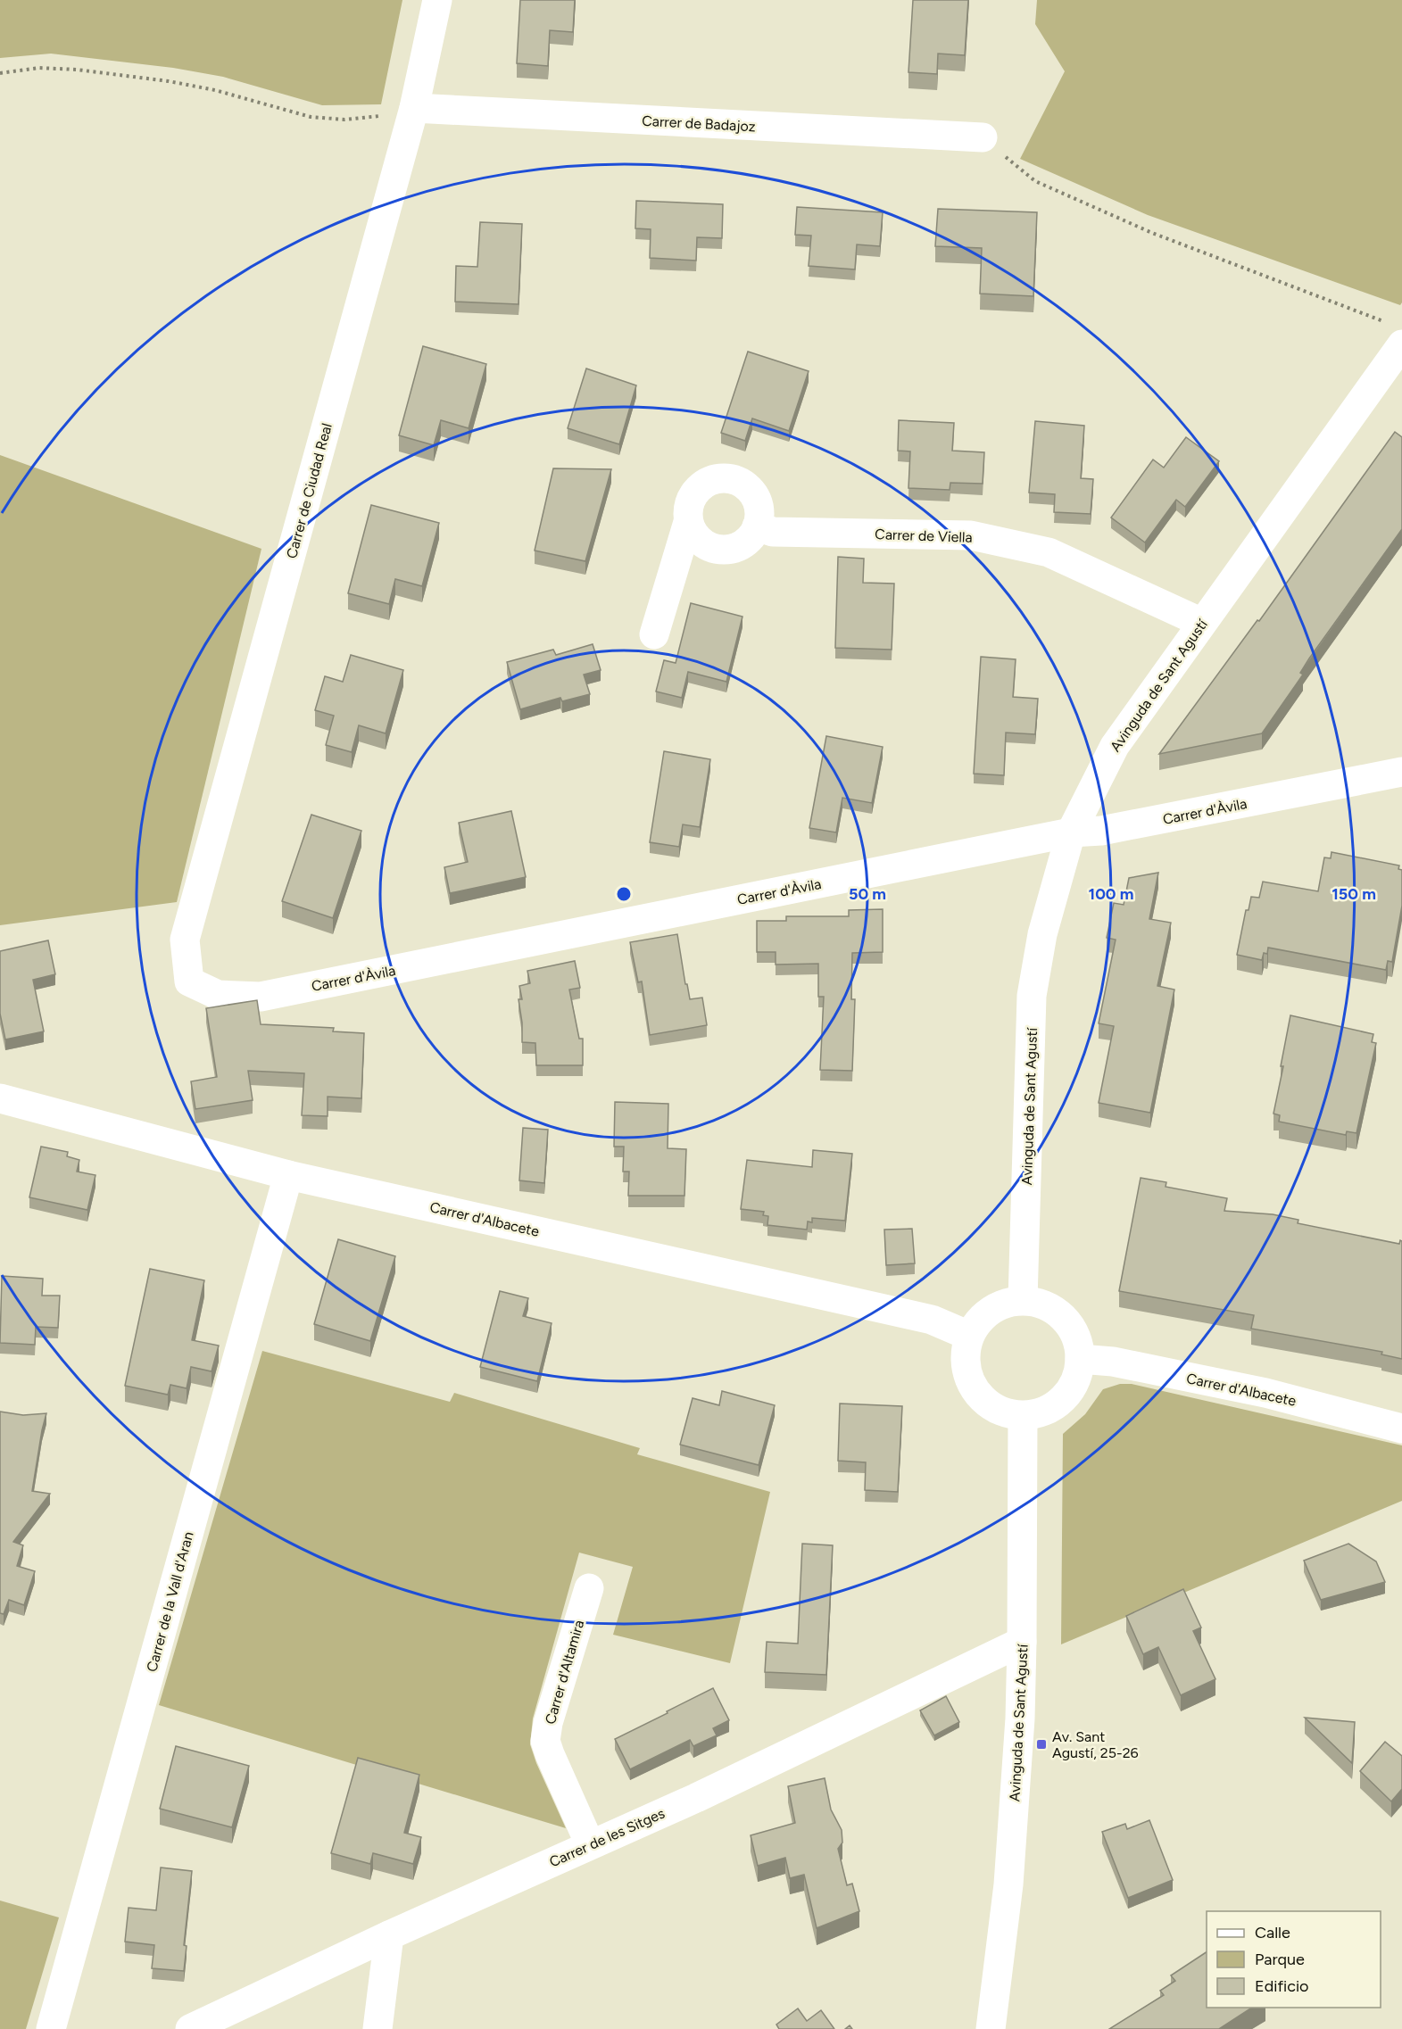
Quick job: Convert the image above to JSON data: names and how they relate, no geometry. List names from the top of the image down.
{
  "streets": {
    "street": [
      "Carrer de Badajoz",
      "Carrer de Ciudad Real",
      "Carrer de Viella",
      "Avinguda de Sant Agustí",
      "Carrer d'Àvila",
      "Carrer d'Albacete",
      "Carrer de la Vall d'Aran",
      "Carrer d'Altamira",
      "Carrer de les Sitges"
    ]
  },
  "crossings": [
    ["Carrer de Badajoz", "Carrer de Ciudad Real"],
    ["Carrer de Ciudad Real", "Carrer d'Àvila"],
    ["Carrer de Viella", "Avinguda de Sant Agustí"],
    ["Avinguda de Sant Agustí", "Carrer d'Àvila"],
    ["Avinguda de Sant Agustí", "Carrer d'Albacete"],
    ["Avinguda de Sant Agustí", "Carrer de les Sitges"],
    ["Carrer d'Albacete", "Carrer de la Vall d'Aran"],
    ["Carrer d'Altamira", "Carrer de les Sitges"]
  ],
  "places": {
    "transit": ["Av. Sant Agustí, 25-26"]
  },
  "legend": ["Calle", "Parque", "Edificio"],
  "rings": ["50 m", "100 m", "150 m"]
}
